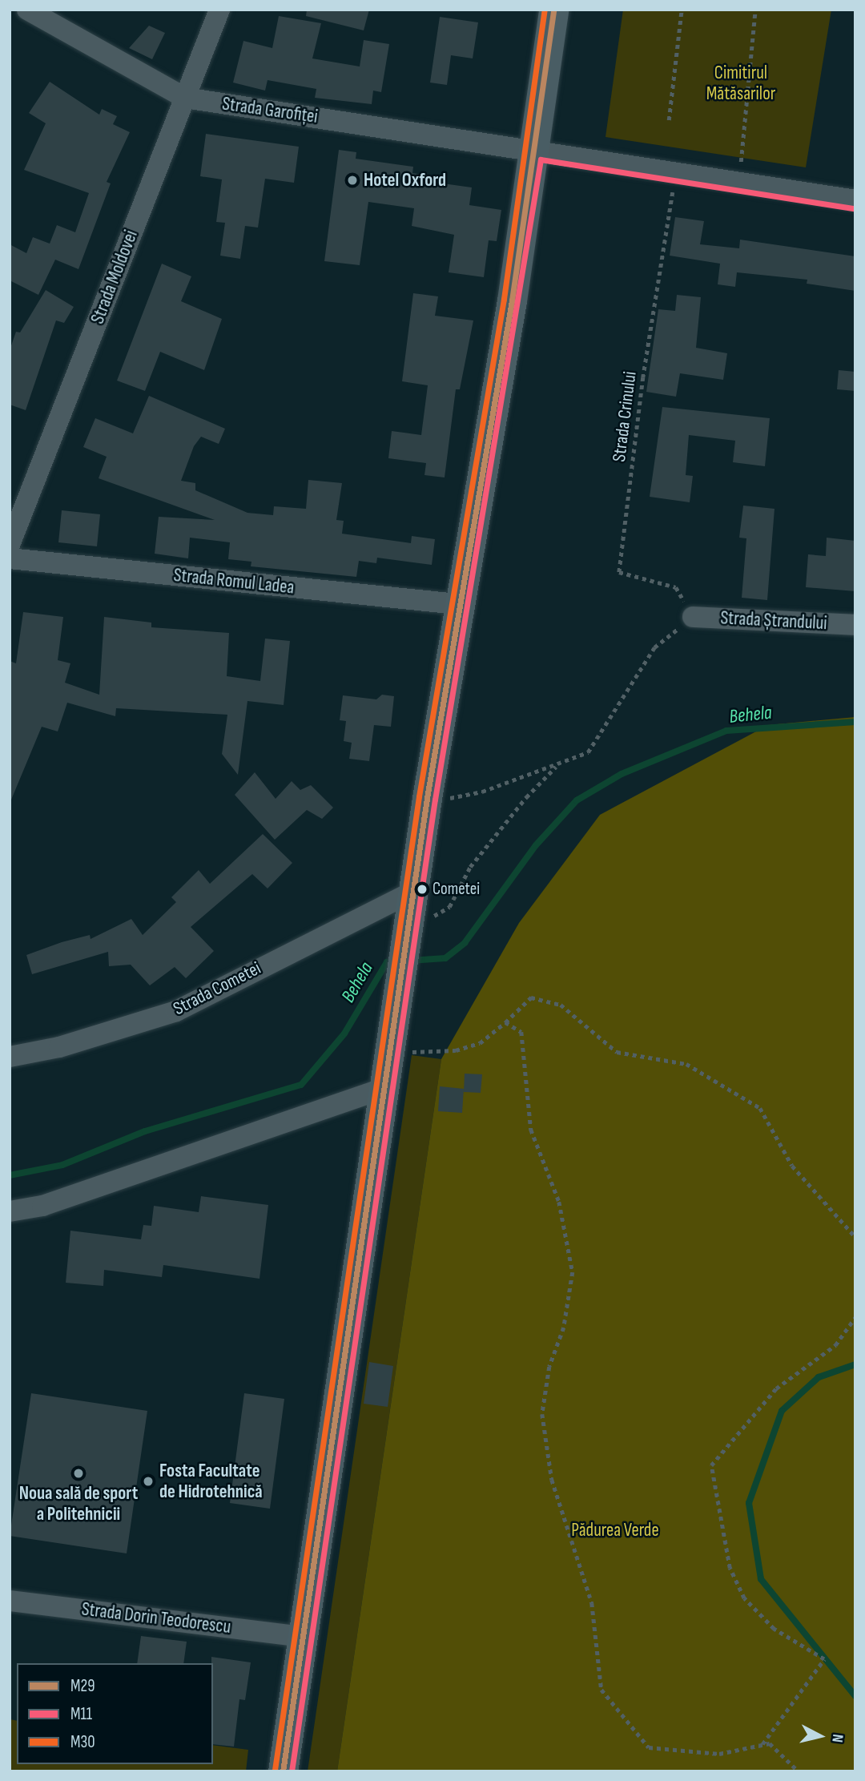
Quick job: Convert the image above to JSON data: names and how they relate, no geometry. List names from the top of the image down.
{
  "streets": {
    "street": [
      "Strada Garofiței",
      "Strada Moldovei",
      "Strada Romul Ladea",
      "Strada Ștrandului",
      "Strada Cometei",
      "Strada Dorin Teodorescu"
    ],
    "path": ["Strada Crinului"]
  },
  "crossings": [
    ["Strada Garofiței", "Strada Moldovei"],
    ["Strada Garofiței", "Strada Crinului"],
    ["Strada Crinului", "Strada Ștrandului"]
  ],
  "water": ["Behela"],
  "parks": ["Cimitirul Mătăsarilor", "Pădurea Verde"],
  "places": [
    "Hotel Oxford",
    "Cometei",
    "Noua sală de sport a Politehnicii",
    "Fosta Facultate de Hidrotehnică"
  ],
  "lines": ["transit line M29", "transit line M30", "transit line M11"],
  "legend": ["M29", "M11", "M30"],
  "north": "right"
}
